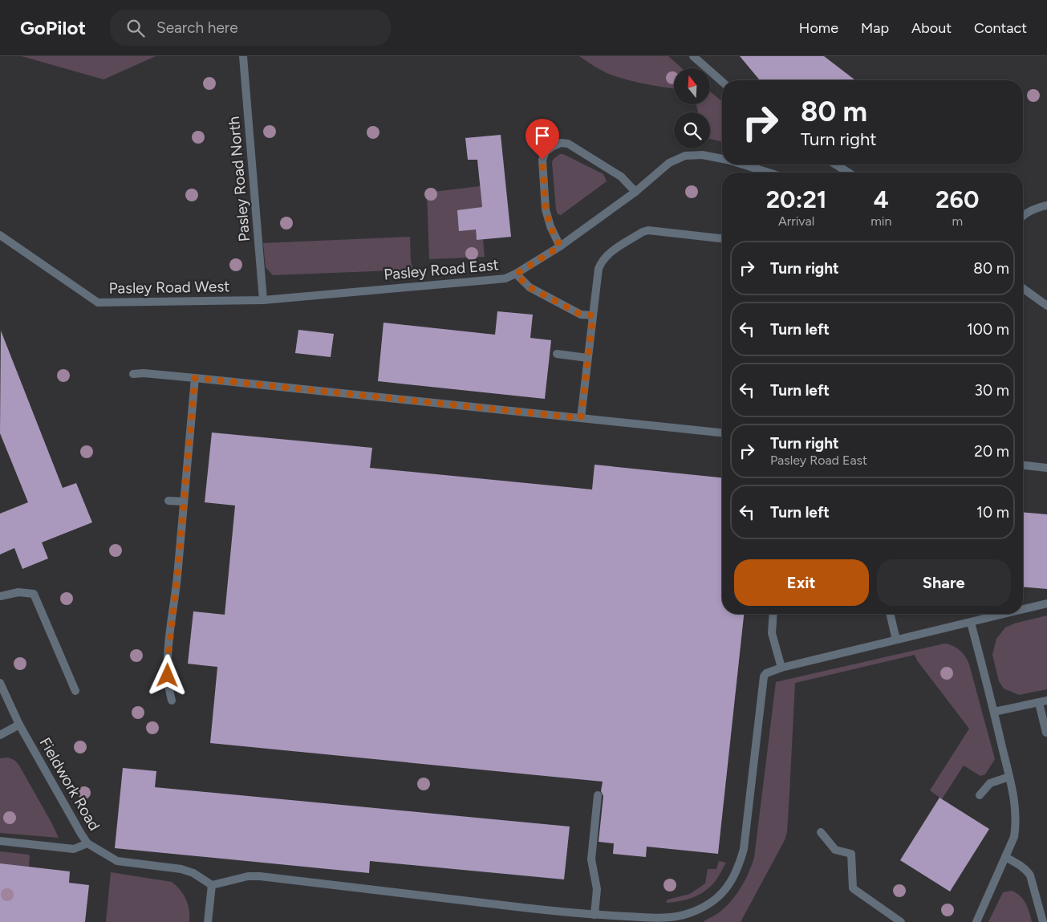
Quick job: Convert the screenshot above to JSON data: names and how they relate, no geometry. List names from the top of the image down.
{
  "streets": {
    "lane": [
      "Pasley Road North",
      "Pasley Road East",
      "Pasley Road West",
      "Fieldwork Road"
    ]
  },
  "crossings": [
    ["Pasley Road North", "Pasley Road East"],
    ["Pasley Road North", "Pasley Road West"],
    ["Pasley Road East", "Pasley Road West"]
  ],
  "north": "top",
  "page": {
    "header": "GoPilot",
    "search": "Search here",
    "nav": [
      "Home",
      "Map",
      "About",
      "Contact"
    ],
    "turn": ["80 m", "Turn right"],
    "eta": [
      "20:21",
      "Arrival",
      "4",
      "min",
      "260",
      "m"
    ],
    "list": [
      {
        "name": "Turn right",
        "value": "80 m"
      },
      {
        "name": "Turn left",
        "value": "100 m"
      },
      {
        "name": "Turn left",
        "value": "30 m"
      },
      {
        "name": "Turn right",
        "note": "Pasley Road East",
        "value": "20 m"
      },
      {
        "name": "Turn left",
        "value": "10 m"
      }
    ],
    "buttons": ["Exit", "Share"]
  }
}
